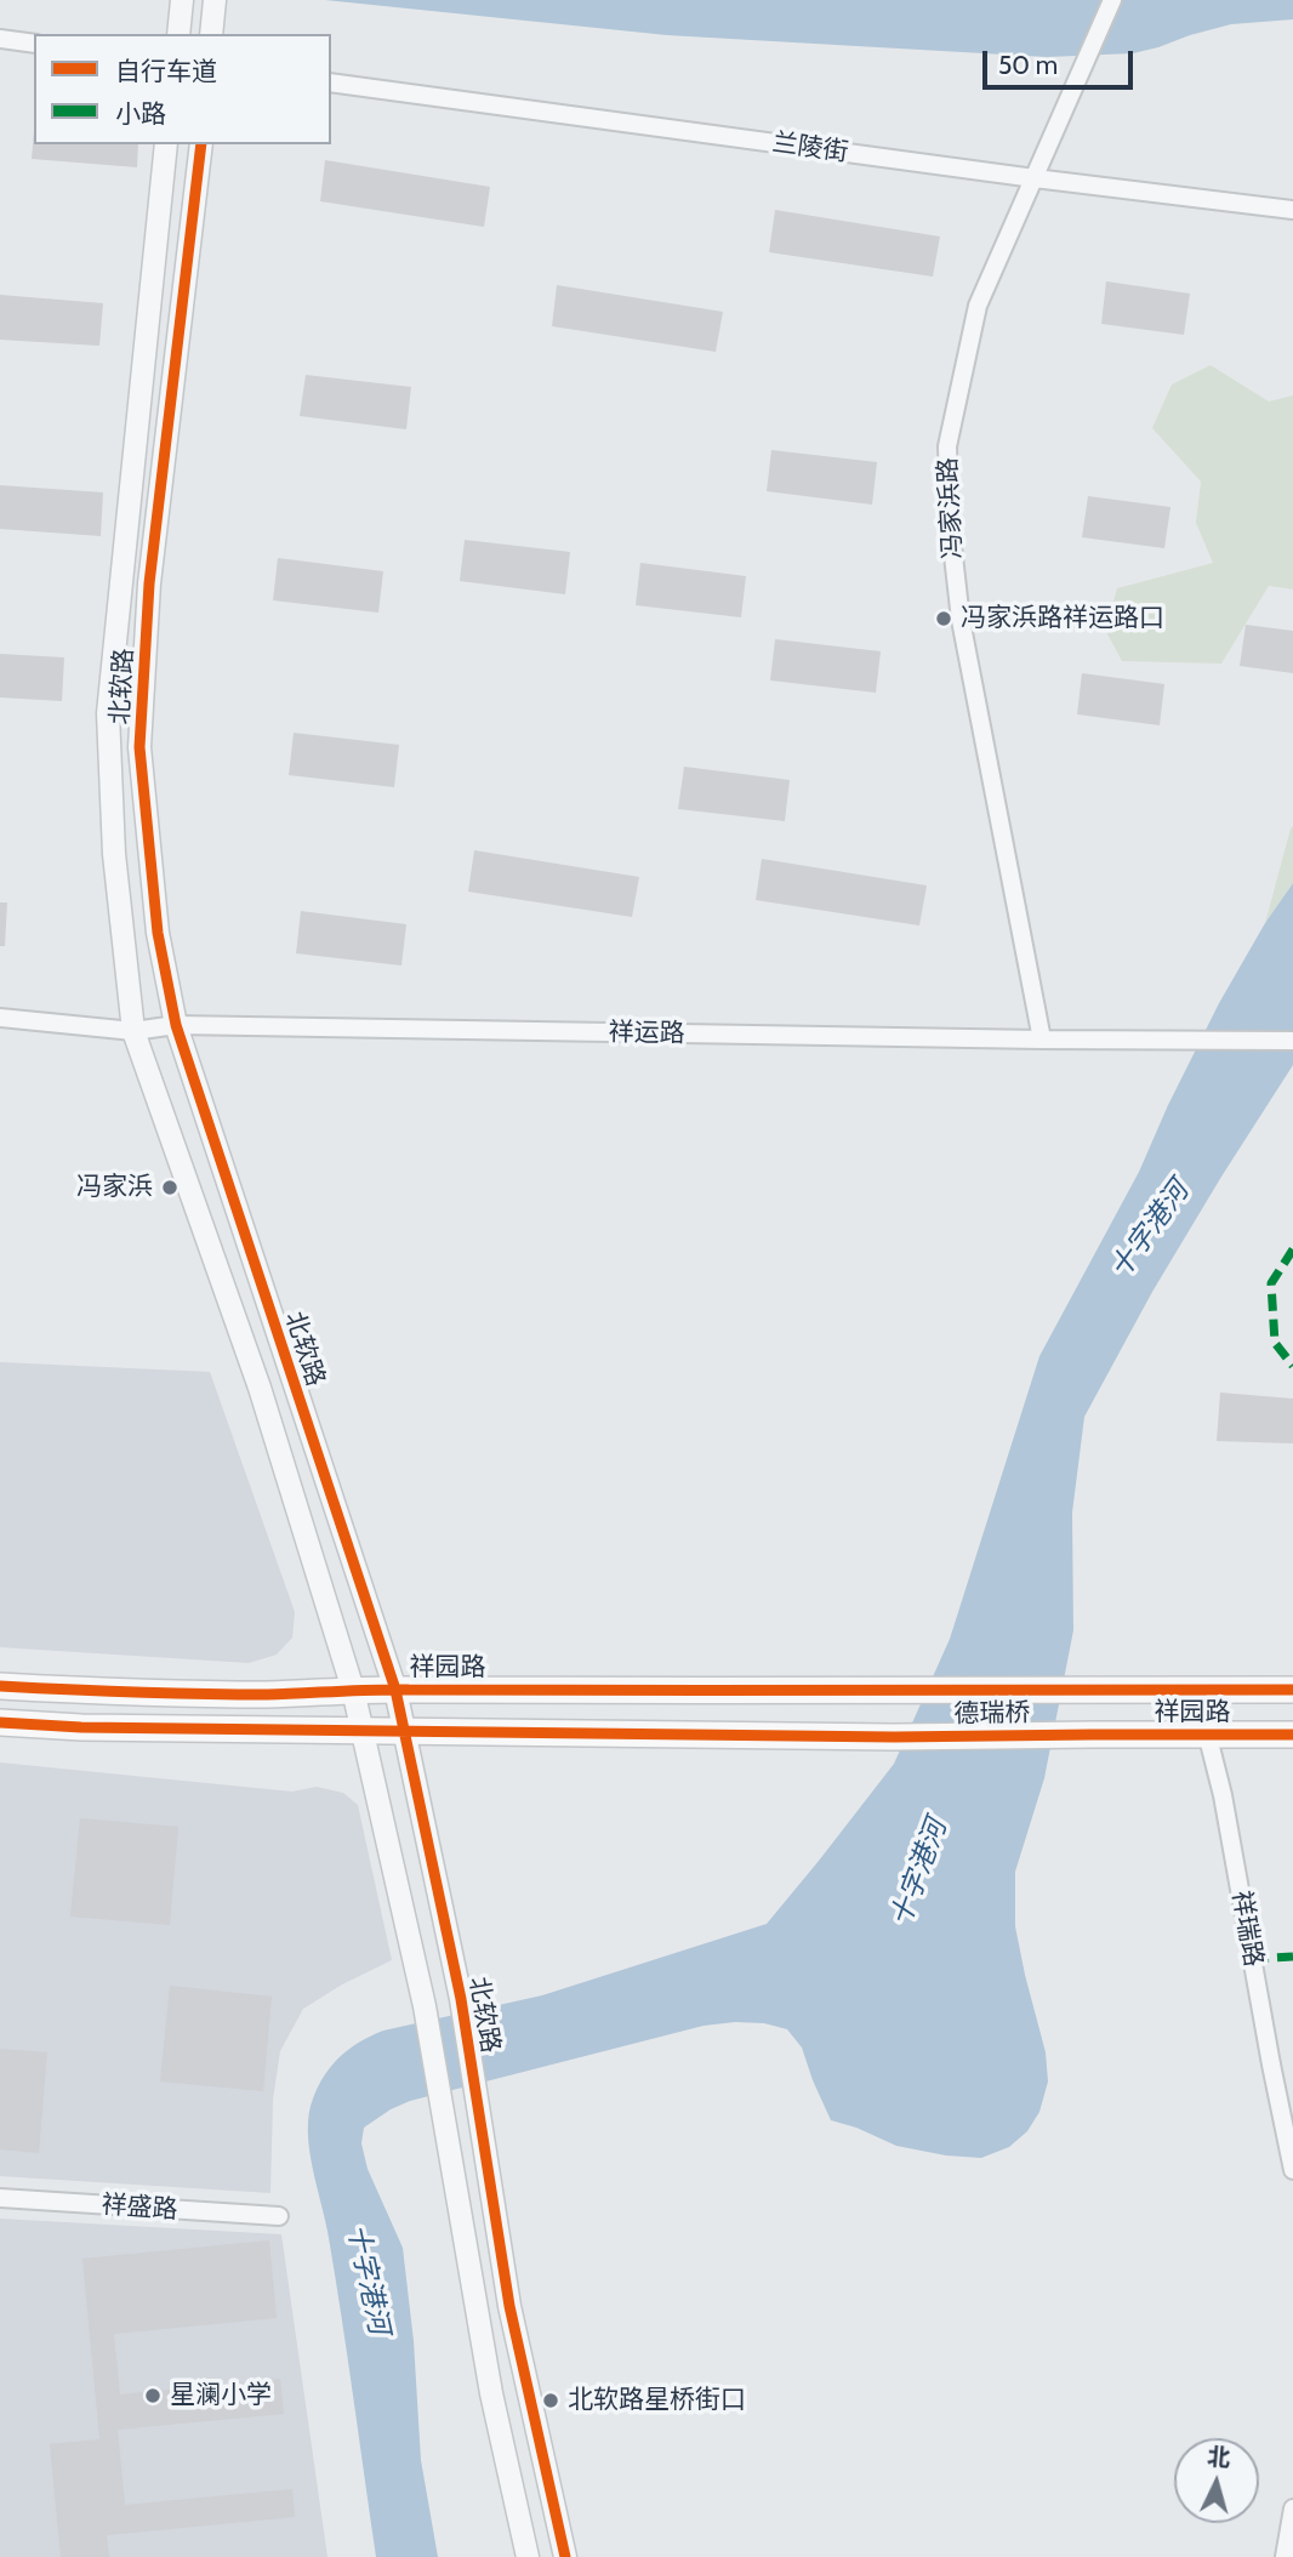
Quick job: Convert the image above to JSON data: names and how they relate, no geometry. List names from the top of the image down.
{
  "streets": {
    "main road": ["祥园路", "德瑞桥"],
    "street": [
      "兰陵街",
      "冯家浜路",
      "北软路",
      "祥运路",
      "祥瑞路",
      "祥盛路"
    ]
  },
  "crossings": [
    ["兰陵街", "冯家浜路"],
    ["冯家浜路", "祥运路"],
    ["北软路", "祥运路"],
    ["北软路", "祥园路"],
    ["北软路", "德瑞桥"],
    ["祥园路", "德瑞桥"],
    ["祥园路", "祥瑞路"]
  ],
  "water": ["十字港河"],
  "places": [
    "冯家浜路祥运路口",
    "冯家浜",
    "星澜小学",
    "北软路星桥街口"
  ],
  "legend": ["自行车道", "小路"],
  "scale_bar": "50 m",
  "north": "top"
}
